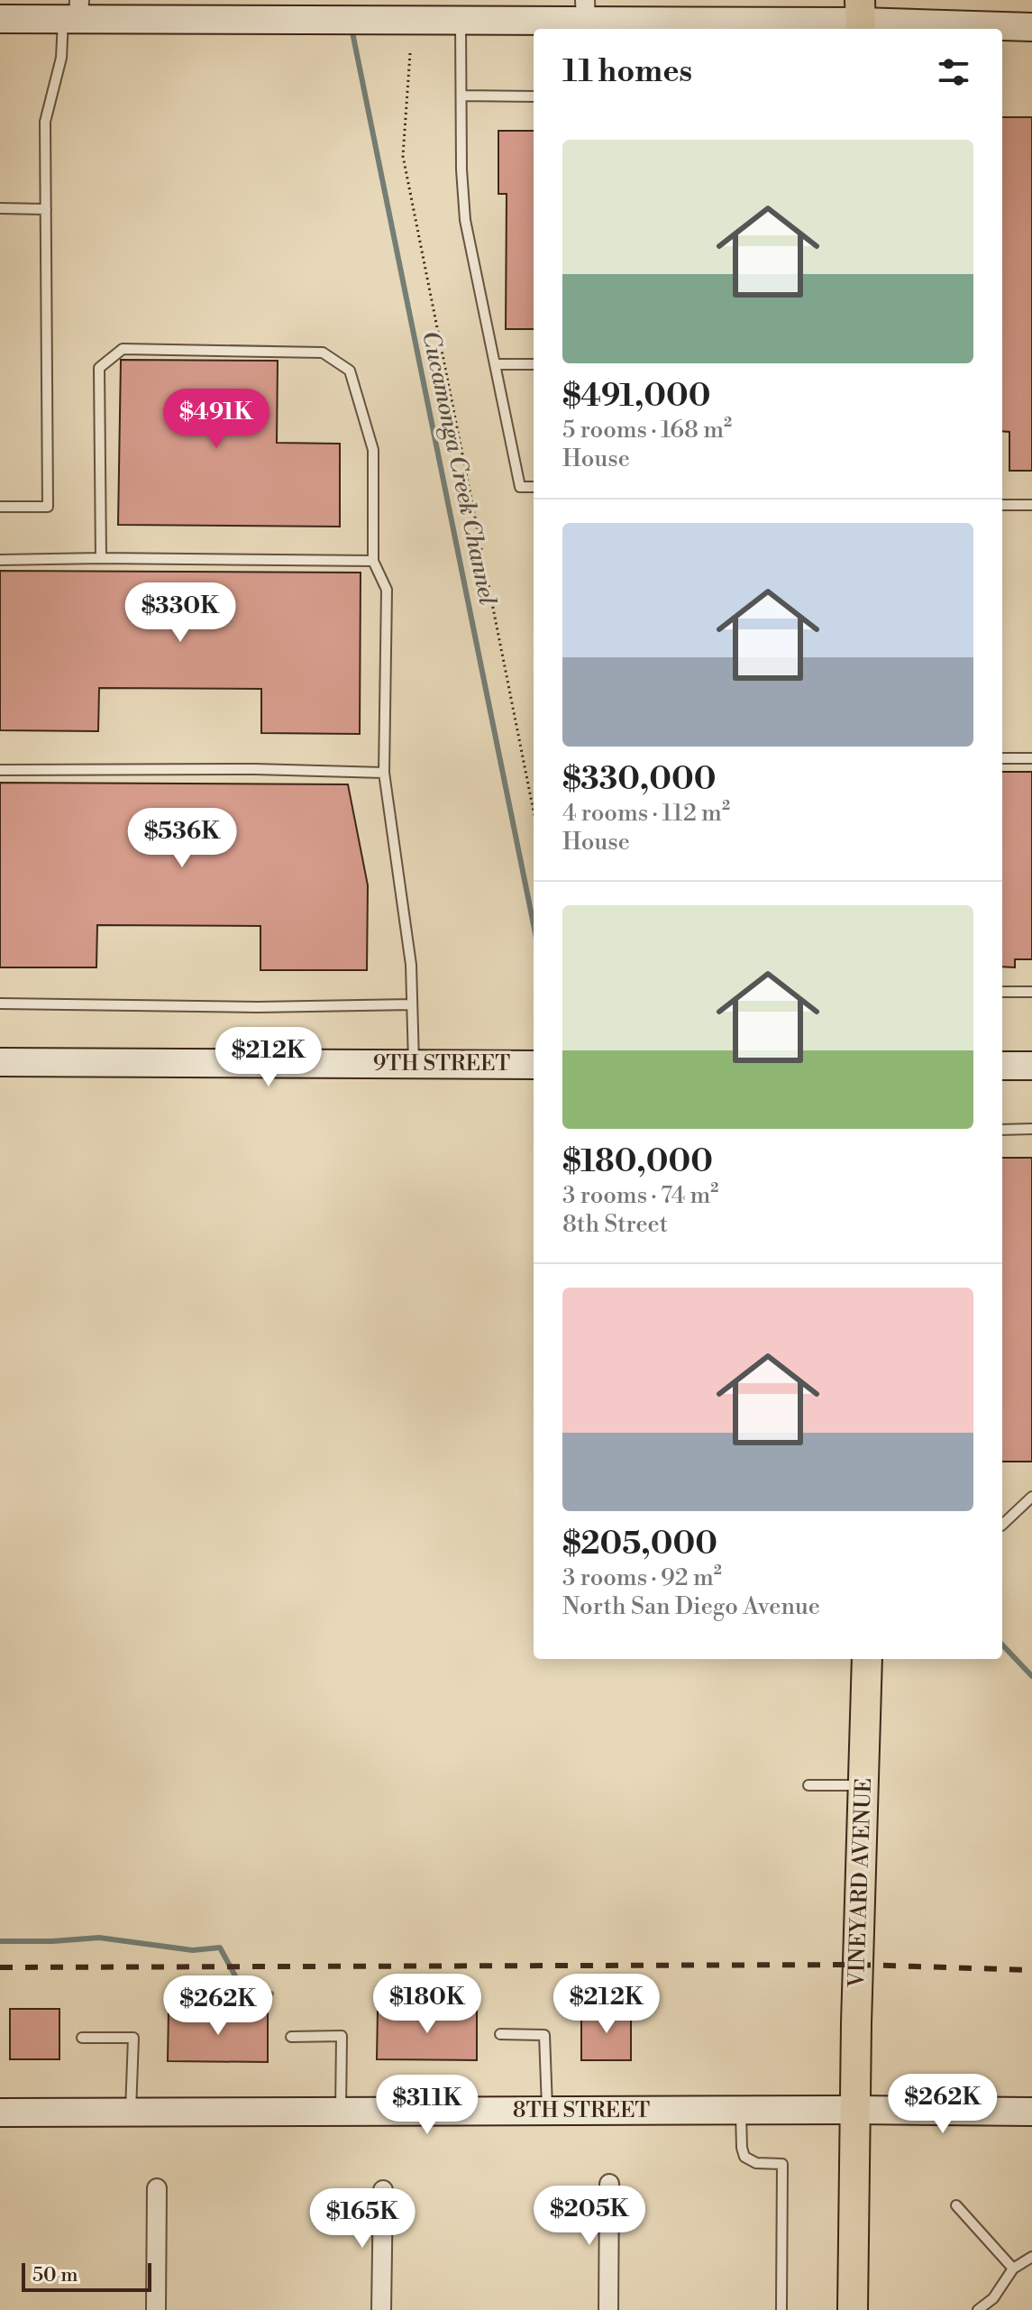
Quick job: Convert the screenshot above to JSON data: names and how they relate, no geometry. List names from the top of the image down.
{
  "streets": {
    "main road": ["VINEYARD AVENUE"],
    "street": ["9TH STREET", "8TH STREET"]
  },
  "crossings": [
    ["VINEYARD AVENUE", "8TH STREET"]
  ],
  "water": ["Cucamonga Creek Channel"],
  "scale_bar": "50 m",
  "page": {
    "heading": "11 homes",
    "list": [
      {
        "name": "$491,000",
        "note": "5 rooms · 168 m² · House"
      },
      {
        "name": "$330,000",
        "note": "4 rooms · 112 m² · House"
      },
      {
        "name": "$180,000",
        "note": "3 rooms · 74 m² · 8th Street"
      },
      {
        "name": "$205,000",
        "note": "3 rooms · 92 m² · North San Diego Avenue"
      }
    ],
    "price": [
      "$491K",
      "$330K",
      "$536K",
      "$212K",
      "$180K",
      "$212K",
      "$262K",
      "$262K",
      "$311K",
      "$205K",
      "$165K"
    ],
    "scale": "50 m"
  }
}
